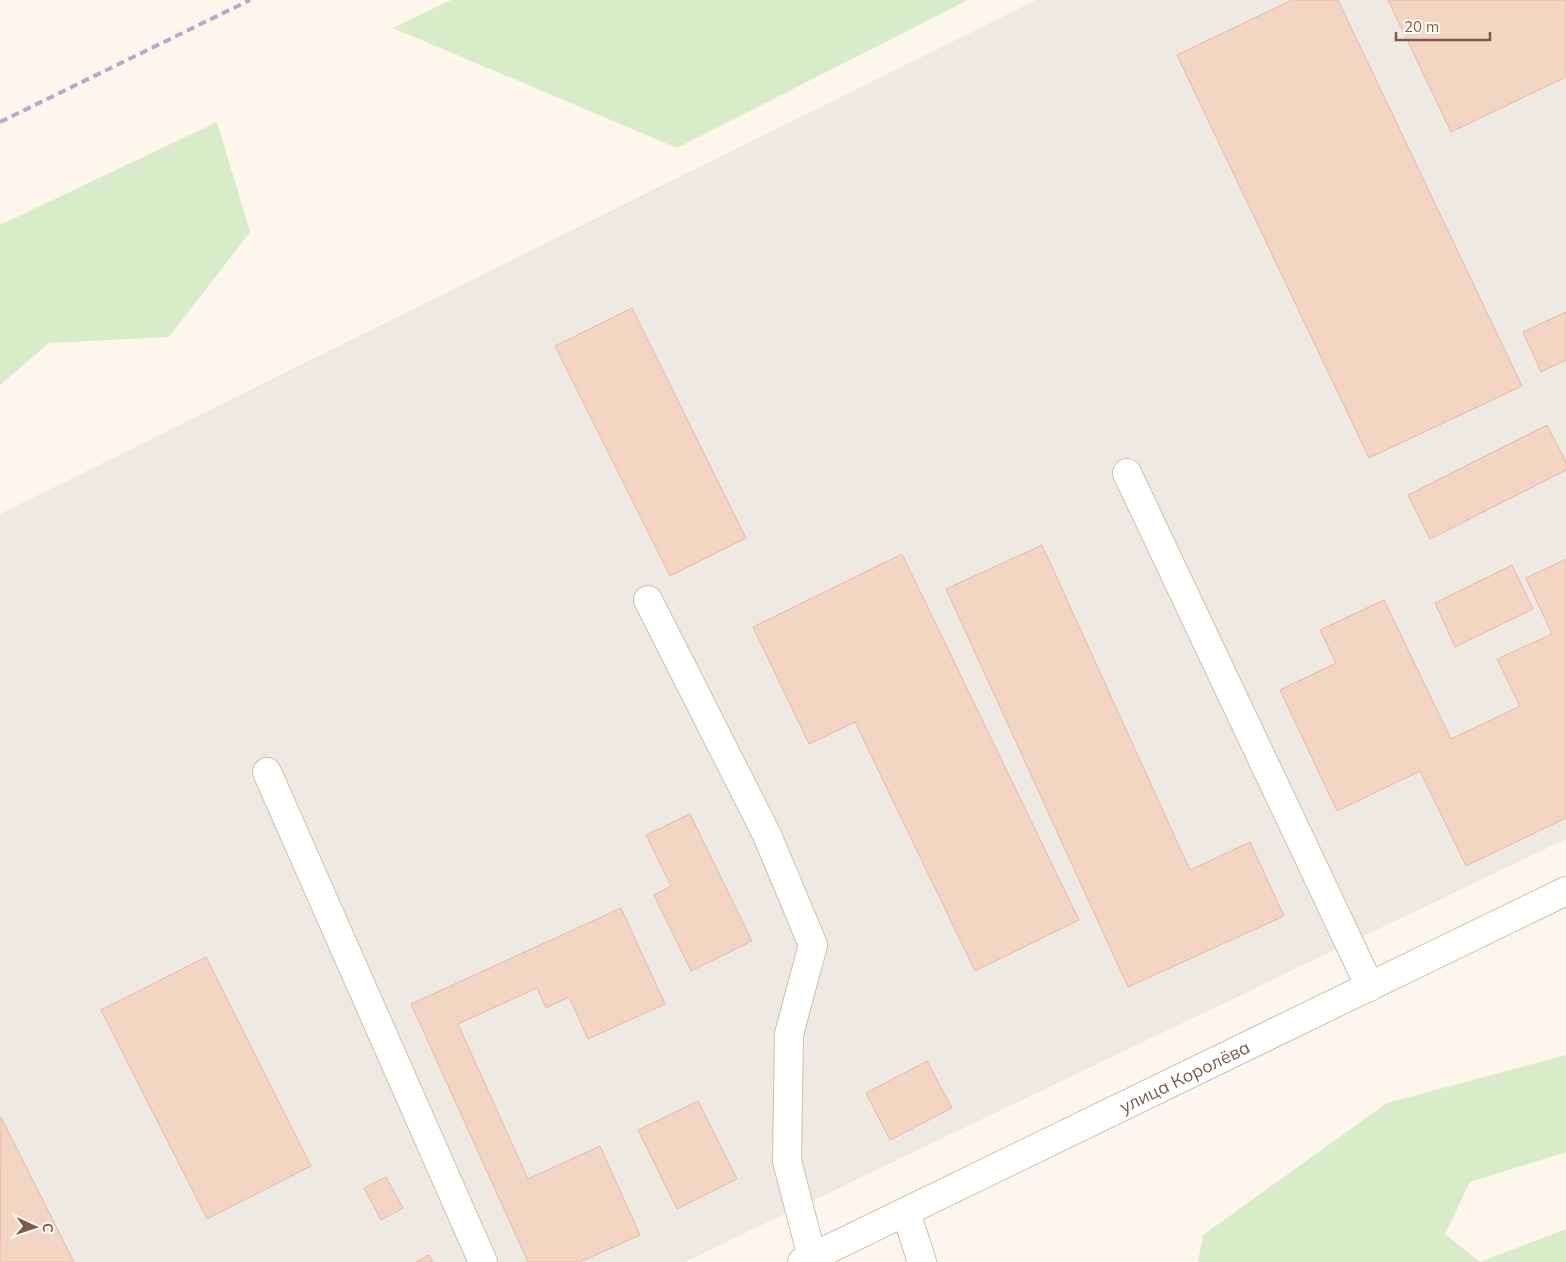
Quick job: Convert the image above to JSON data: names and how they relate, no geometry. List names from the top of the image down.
{
  "streets": {
    "street": ["улица Королёва"]
  },
  "scale_bar": "20 m",
  "north": "right"
}
